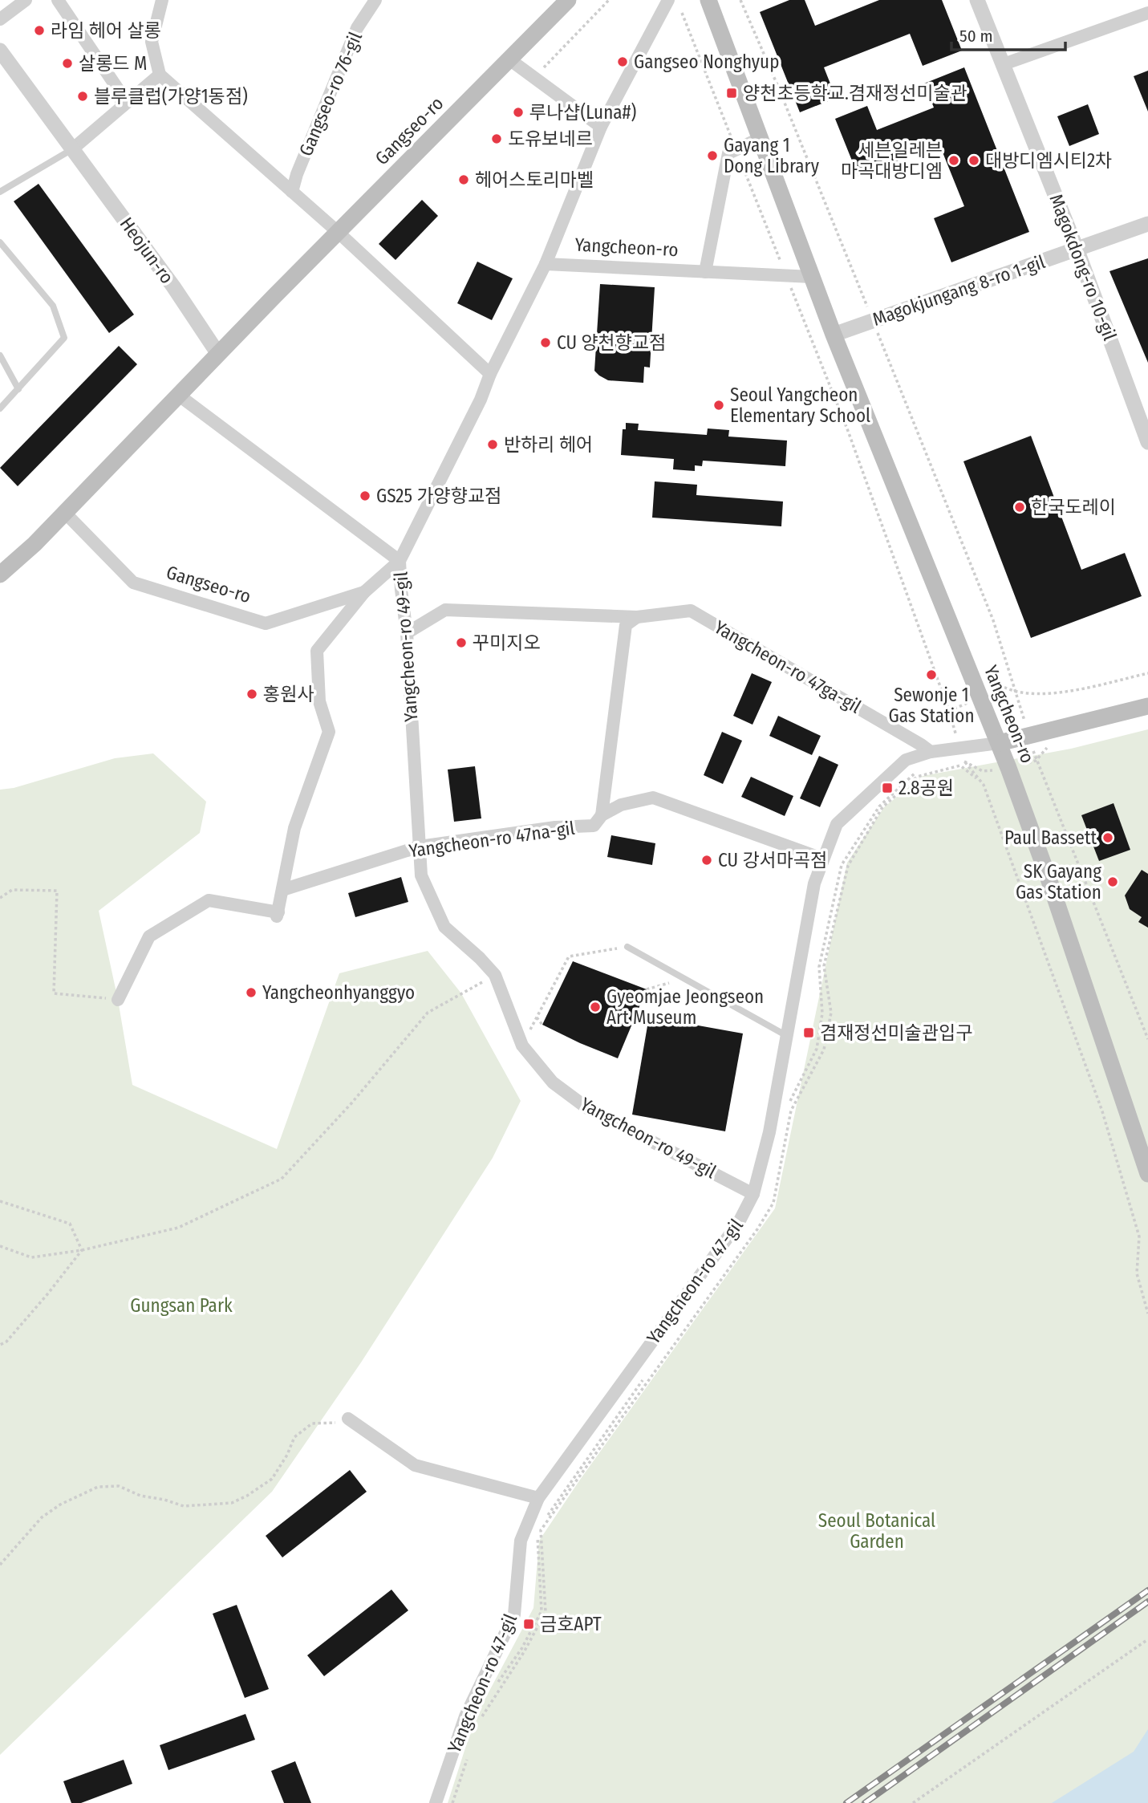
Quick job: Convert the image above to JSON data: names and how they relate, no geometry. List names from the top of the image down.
{
  "streets": {
    "main road": ["Gangseo-ro", "Yangcheon-ro"],
    "street": [
      "Gangseo-ro 76-gil",
      "Heojun-ro",
      "Magokdong-ro 10-gil",
      "Magokjungang 8-ro 1-gil",
      "Yangcheon-ro 49-gil",
      "Yangcheon-ro 47ga-gil",
      "Yangcheon-ro 47na-gil",
      "Yangcheon-ro 47-gil"
    ]
  },
  "crossings": [
    ["Gangseo-ro", "Heojun-ro"],
    ["Yangcheon-ro", "Magokjungang 8-ro 1-gil"],
    ["Yangcheon-ro", "Yangcheon-ro 49-gil"],
    ["Yangcheon-ro", "Yangcheon-ro 47-gil"],
    ["Magokdong-ro 10-gil", "Magokjungang 8-ro 1-gil"],
    ["Yangcheon-ro 49-gil", "Yangcheon-ro 47ga-gil"],
    ["Yangcheon-ro 49-gil", "Yangcheon-ro 47na-gil"],
    ["Yangcheon-ro 49-gil", "Yangcheon-ro 47-gil"],
    ["Yangcheon-ro 47ga-gil", "Yangcheon-ro 47-gil"],
    ["Yangcheon-ro 47na-gil", "Yangcheon-ro 47-gil"]
  ],
  "parks": ["Gungsan Park", "Seoul Botanical Garden"],
  "places": {
    "other": [
      "라임 헤어 살롱",
      "Gangseo Nonghyup",
      "살롱드 M",
      "블루클럽(가양1동점)",
      "루나샵(Luna#)",
      "도유보네르",
      "Gayang 1 Dong Library",
      "세븐일레븐 마곡대방디엠",
      "대방디엠시티2차",
      "헤어스토리마벨",
      "CU 양천향교점",
      "Seoul Yangcheon Elementary School",
      "반하리 헤어",
      "GS25 가양향교점",
      "한국도레이",
      "꾸미지오",
      "Sewonje 1 Gas Station",
      "홍원사",
      "Paul Bassett",
      "CU 강서마곡점",
      "SK Gayang Gas Station",
      "Yangcheonhyanggyo",
      "Gyeomjae Jeongseon Art Museum"
    ],
    "transit": [
      "양천초등학교.겸재정선미술관",
      "2.8공원",
      "겸재정선미술관입구",
      "금호APT"
    ]
  },
  "scale_bar": "50 m"
}
